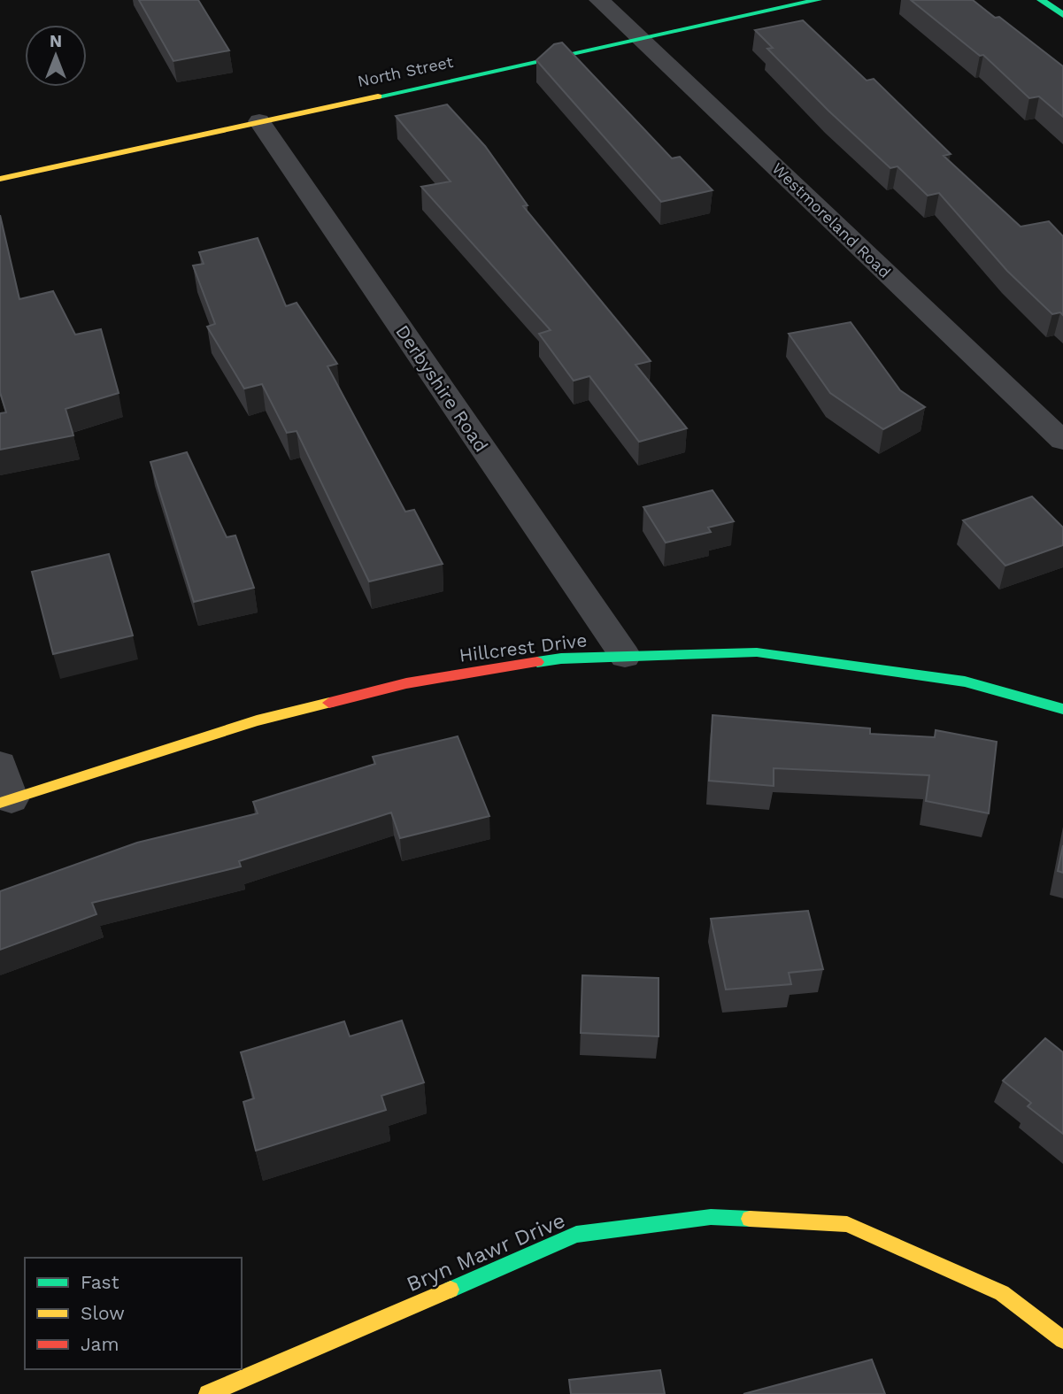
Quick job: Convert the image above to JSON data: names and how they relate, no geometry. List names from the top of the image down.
{
  "streets": {
    "street": [
      "North Street",
      "Westmoreland Road",
      "Derbyshire Road",
      "Hillcrest Drive",
      "Bryn Mawr Drive"
    ]
  },
  "crossings": [
    ["North Street", "Westmoreland Road"],
    ["North Street", "Derbyshire Road"],
    ["Derbyshire Road", "Hillcrest Drive"]
  ],
  "legend": ["Fast", "Slow", "Jam"],
  "north": "top"
}
